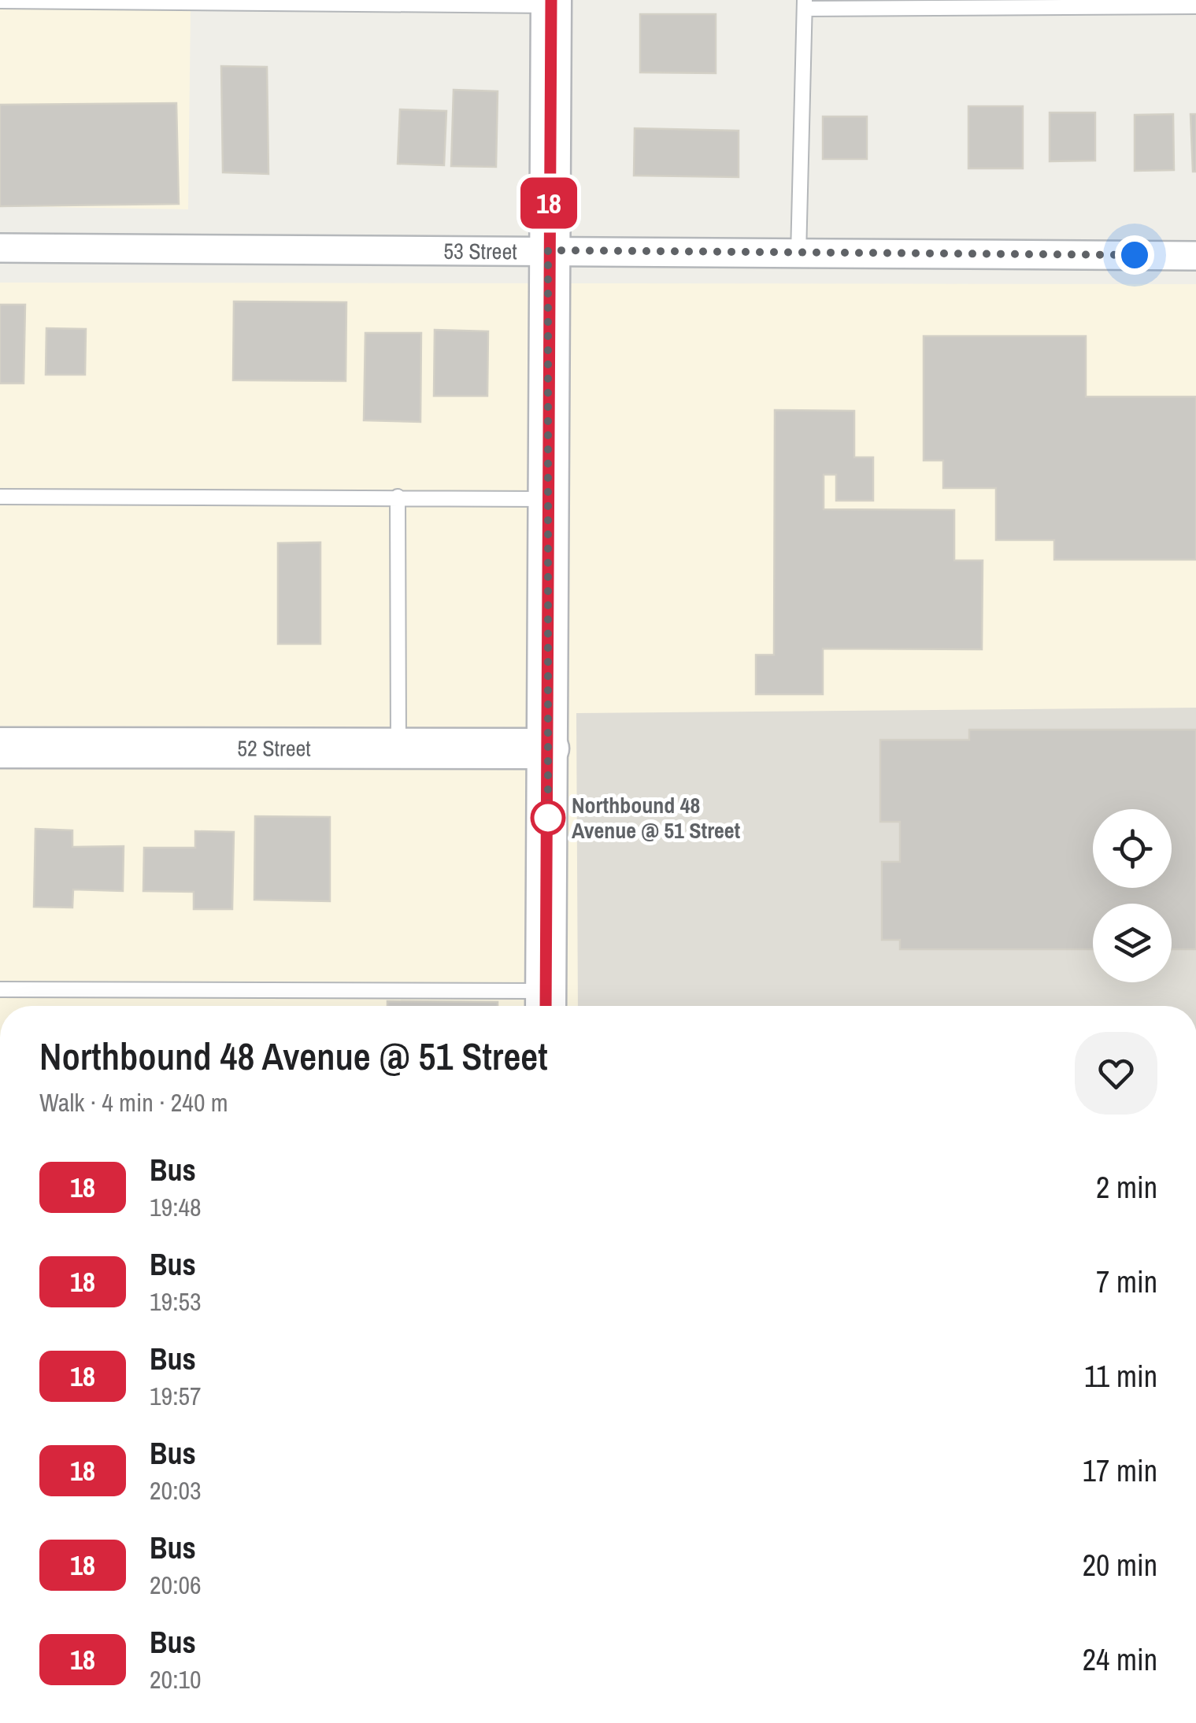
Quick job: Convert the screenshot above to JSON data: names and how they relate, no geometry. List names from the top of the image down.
{
  "streets": {
    "street": ["53 Street", "52 Street"]
  },
  "places": ["Northbound 48 Avenue @ 51 Street"],
  "lines": ["bus line 18"],
  "page": {
    "on_map": "18",
    "heading": ["Northbound 48 Avenue @ 51 Street", "Walk · 4 min · 240 m"],
    "list": [
      {
        "mark": "18",
        "name": "Bus",
        "note": "19:48",
        "value": "2 min"
      },
      {
        "mark": "18",
        "name": "Bus",
        "note": "19:53",
        "value": "7 min"
      },
      {
        "mark": "18",
        "name": "Bus",
        "note": "19:57",
        "value": "11 min"
      },
      {
        "mark": "18",
        "name": "Bus",
        "note": "20:03",
        "value": "17 min"
      },
      {
        "mark": "18",
        "name": "Bus",
        "note": "20:06",
        "value": "20 min"
      },
      {
        "mark": "18",
        "name": "Bus",
        "note": "20:10",
        "value": "24 min"
      }
    ]
  }
}
